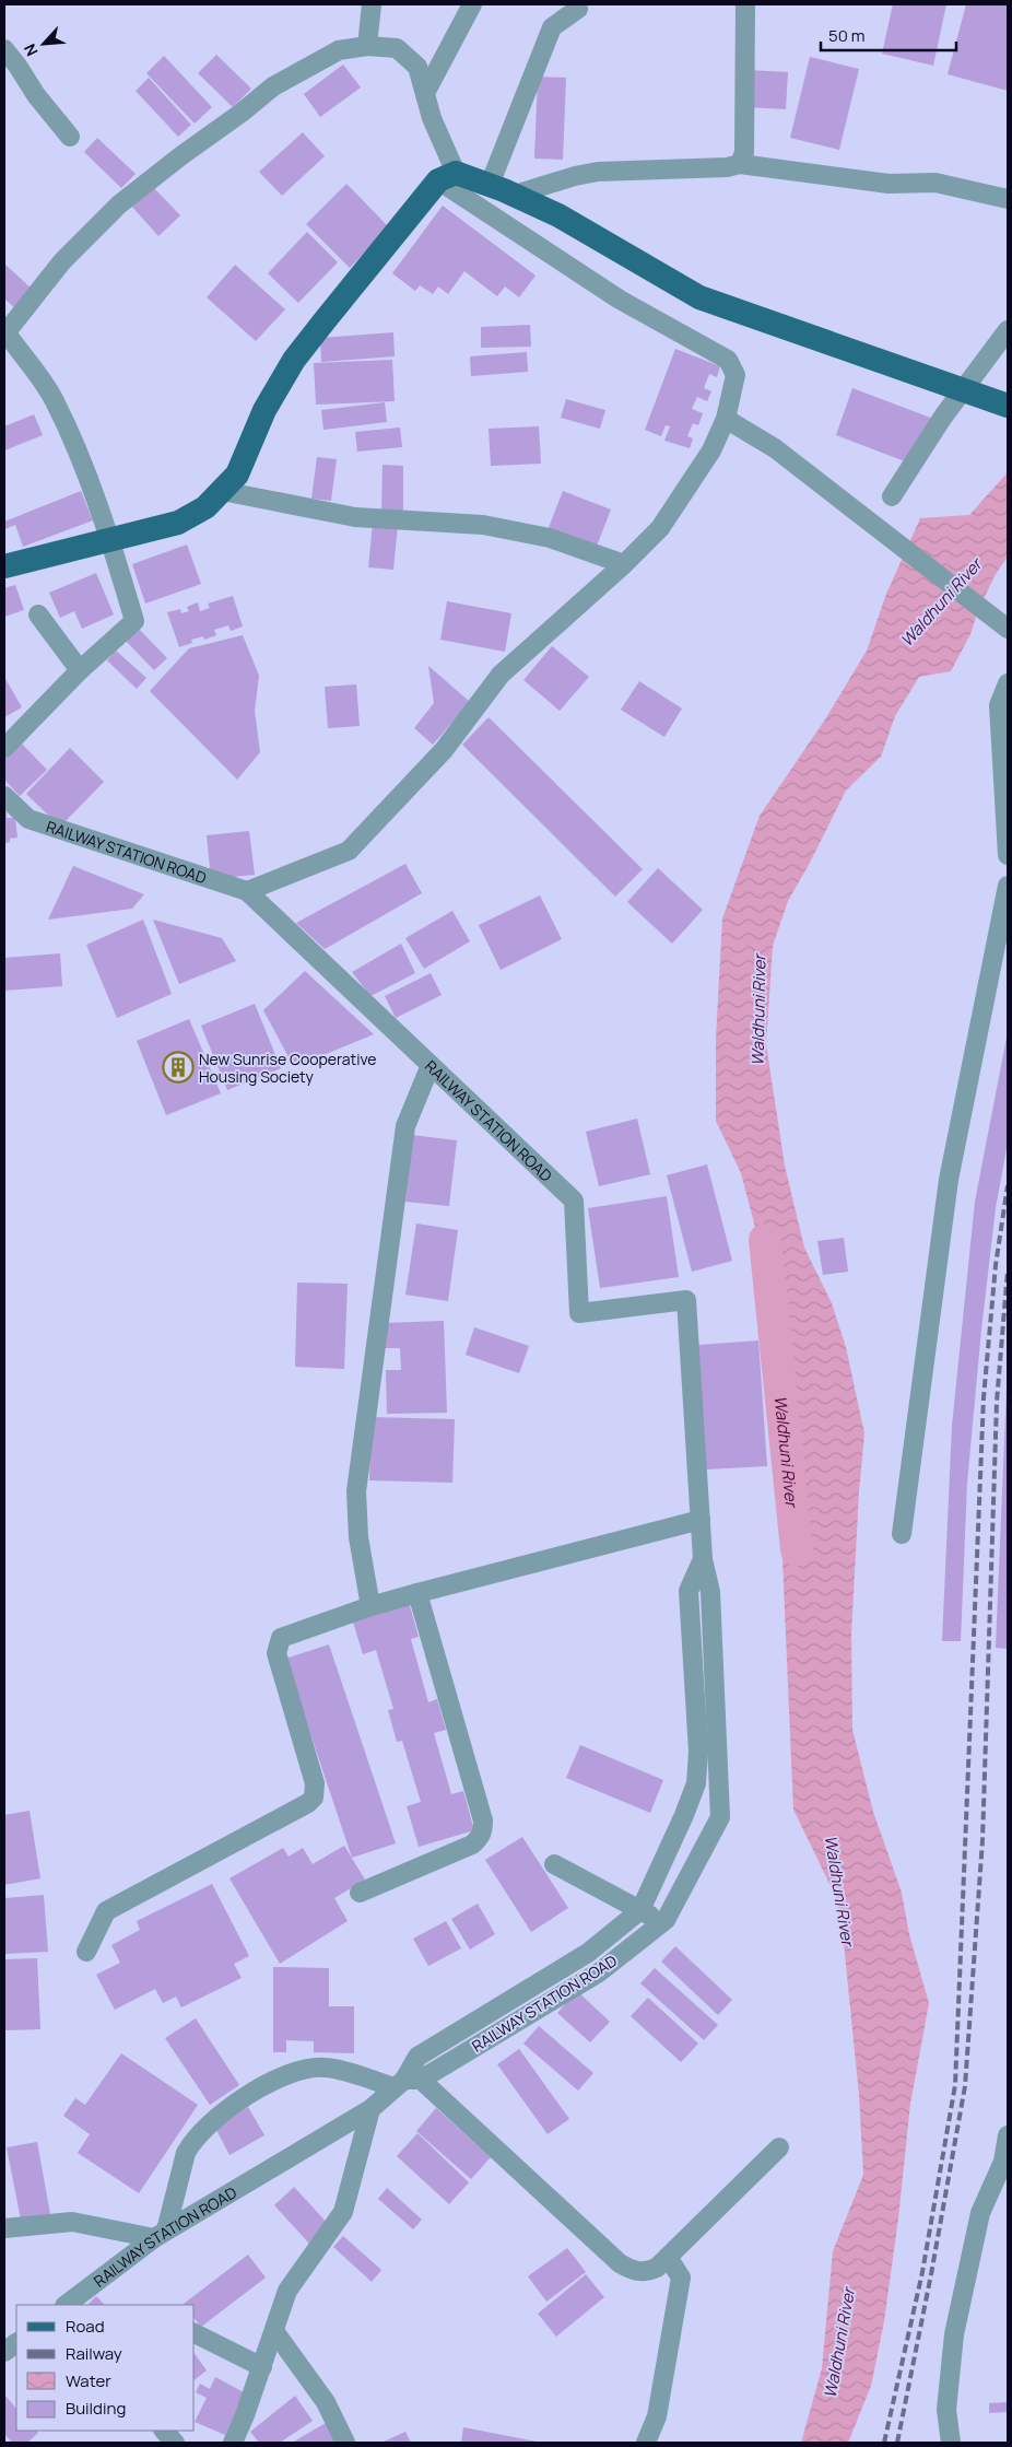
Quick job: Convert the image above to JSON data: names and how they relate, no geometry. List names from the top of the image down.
{
  "streets": {
    "street": ["RAILWAY STATION ROAD"]
  },
  "water": ["Waldhuni River"],
  "places": {
    "building": ["New Sunrise Cooperative Housing Society"]
  },
  "legend": [
    "Road",
    "Railway",
    "Water",
    "Building"
  ],
  "scale_bar": "50 m",
  "north": "bottom left"
}
